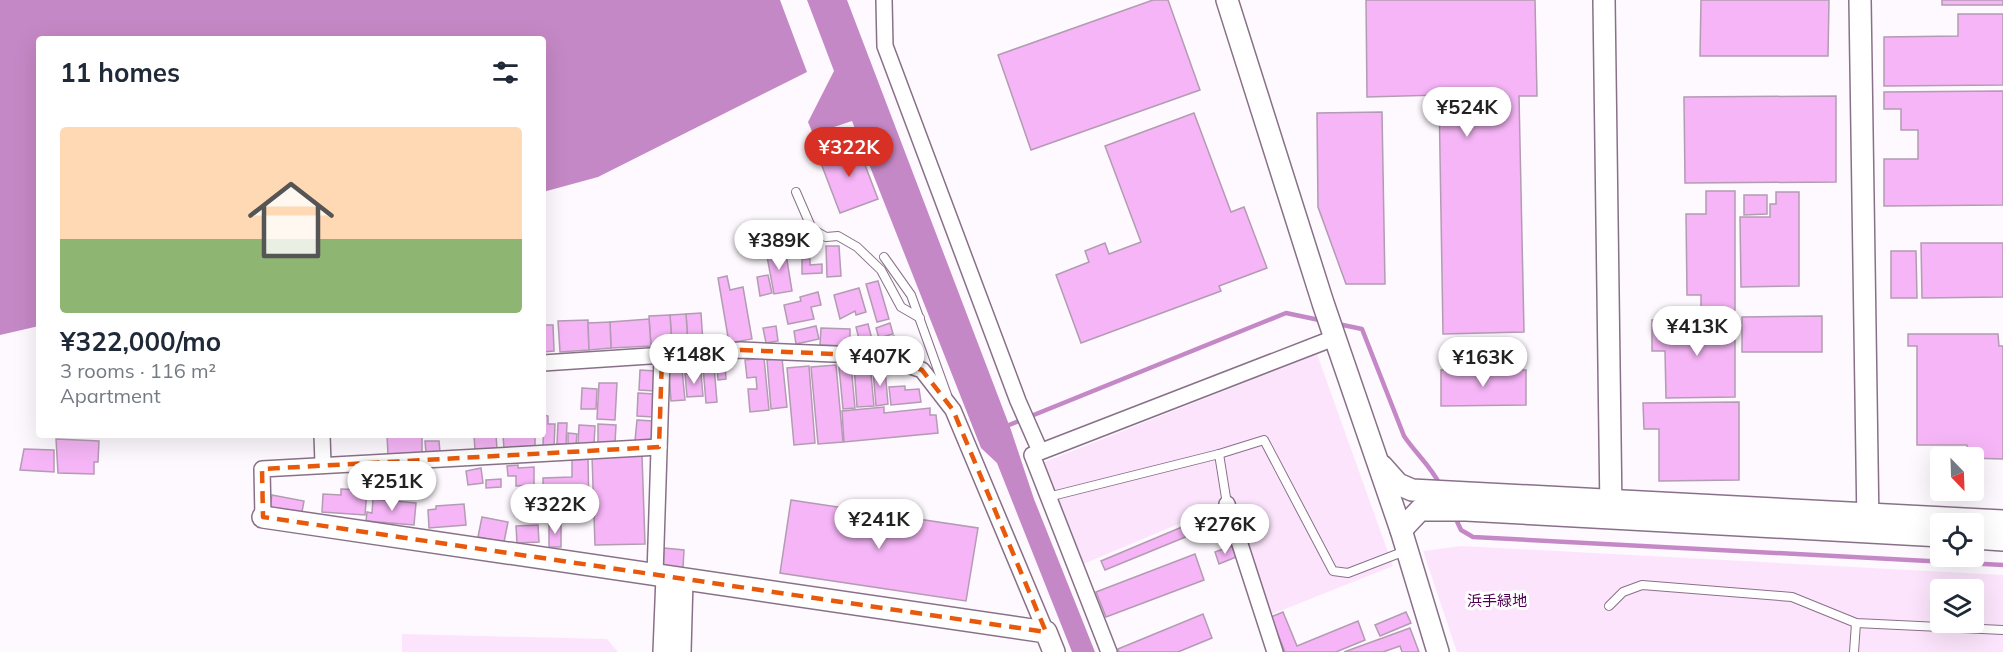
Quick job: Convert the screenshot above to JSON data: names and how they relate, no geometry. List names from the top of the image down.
{
  "parks": ["浜手緑地"],
  "north": "bottom right",
  "page": {
    "heading": "11 homes",
    "price": [
      "¥524K",
      "¥322K",
      "¥389K",
      "¥413K",
      "¥148K",
      "¥407K",
      "¥163K",
      "¥251K",
      "¥322K",
      "¥241K",
      "¥276K"
    ],
    "list": [
      {
        "name": "¥322,000/mo",
        "note": "3 rooms · 116 m² · Apartment"
      }
    ]
  }
}
